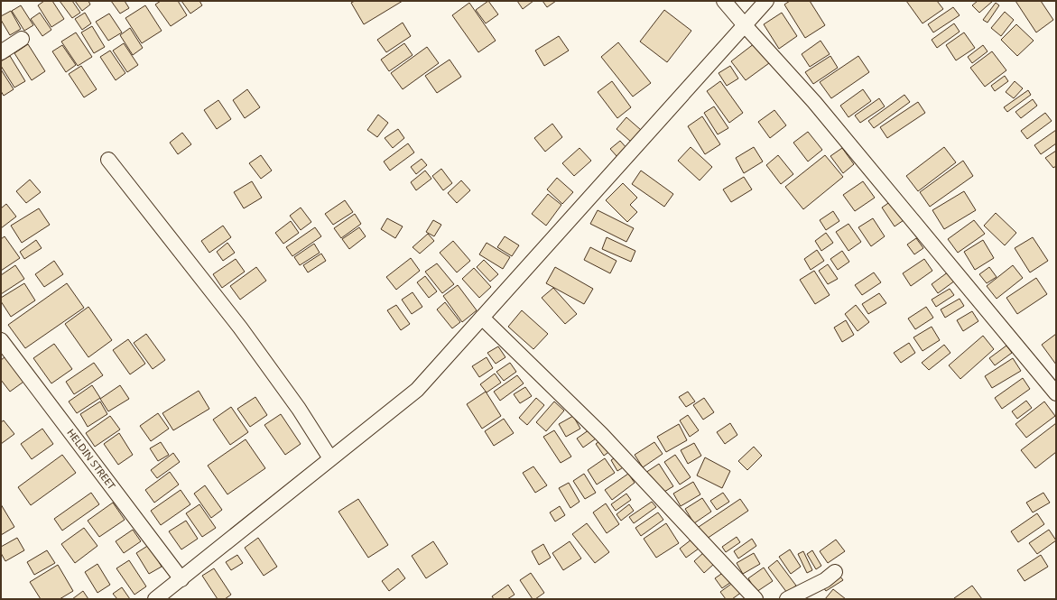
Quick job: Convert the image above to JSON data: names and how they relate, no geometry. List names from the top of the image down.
{
  "streets": {
    "street": ["HELDIN STREET"]
  }
}
